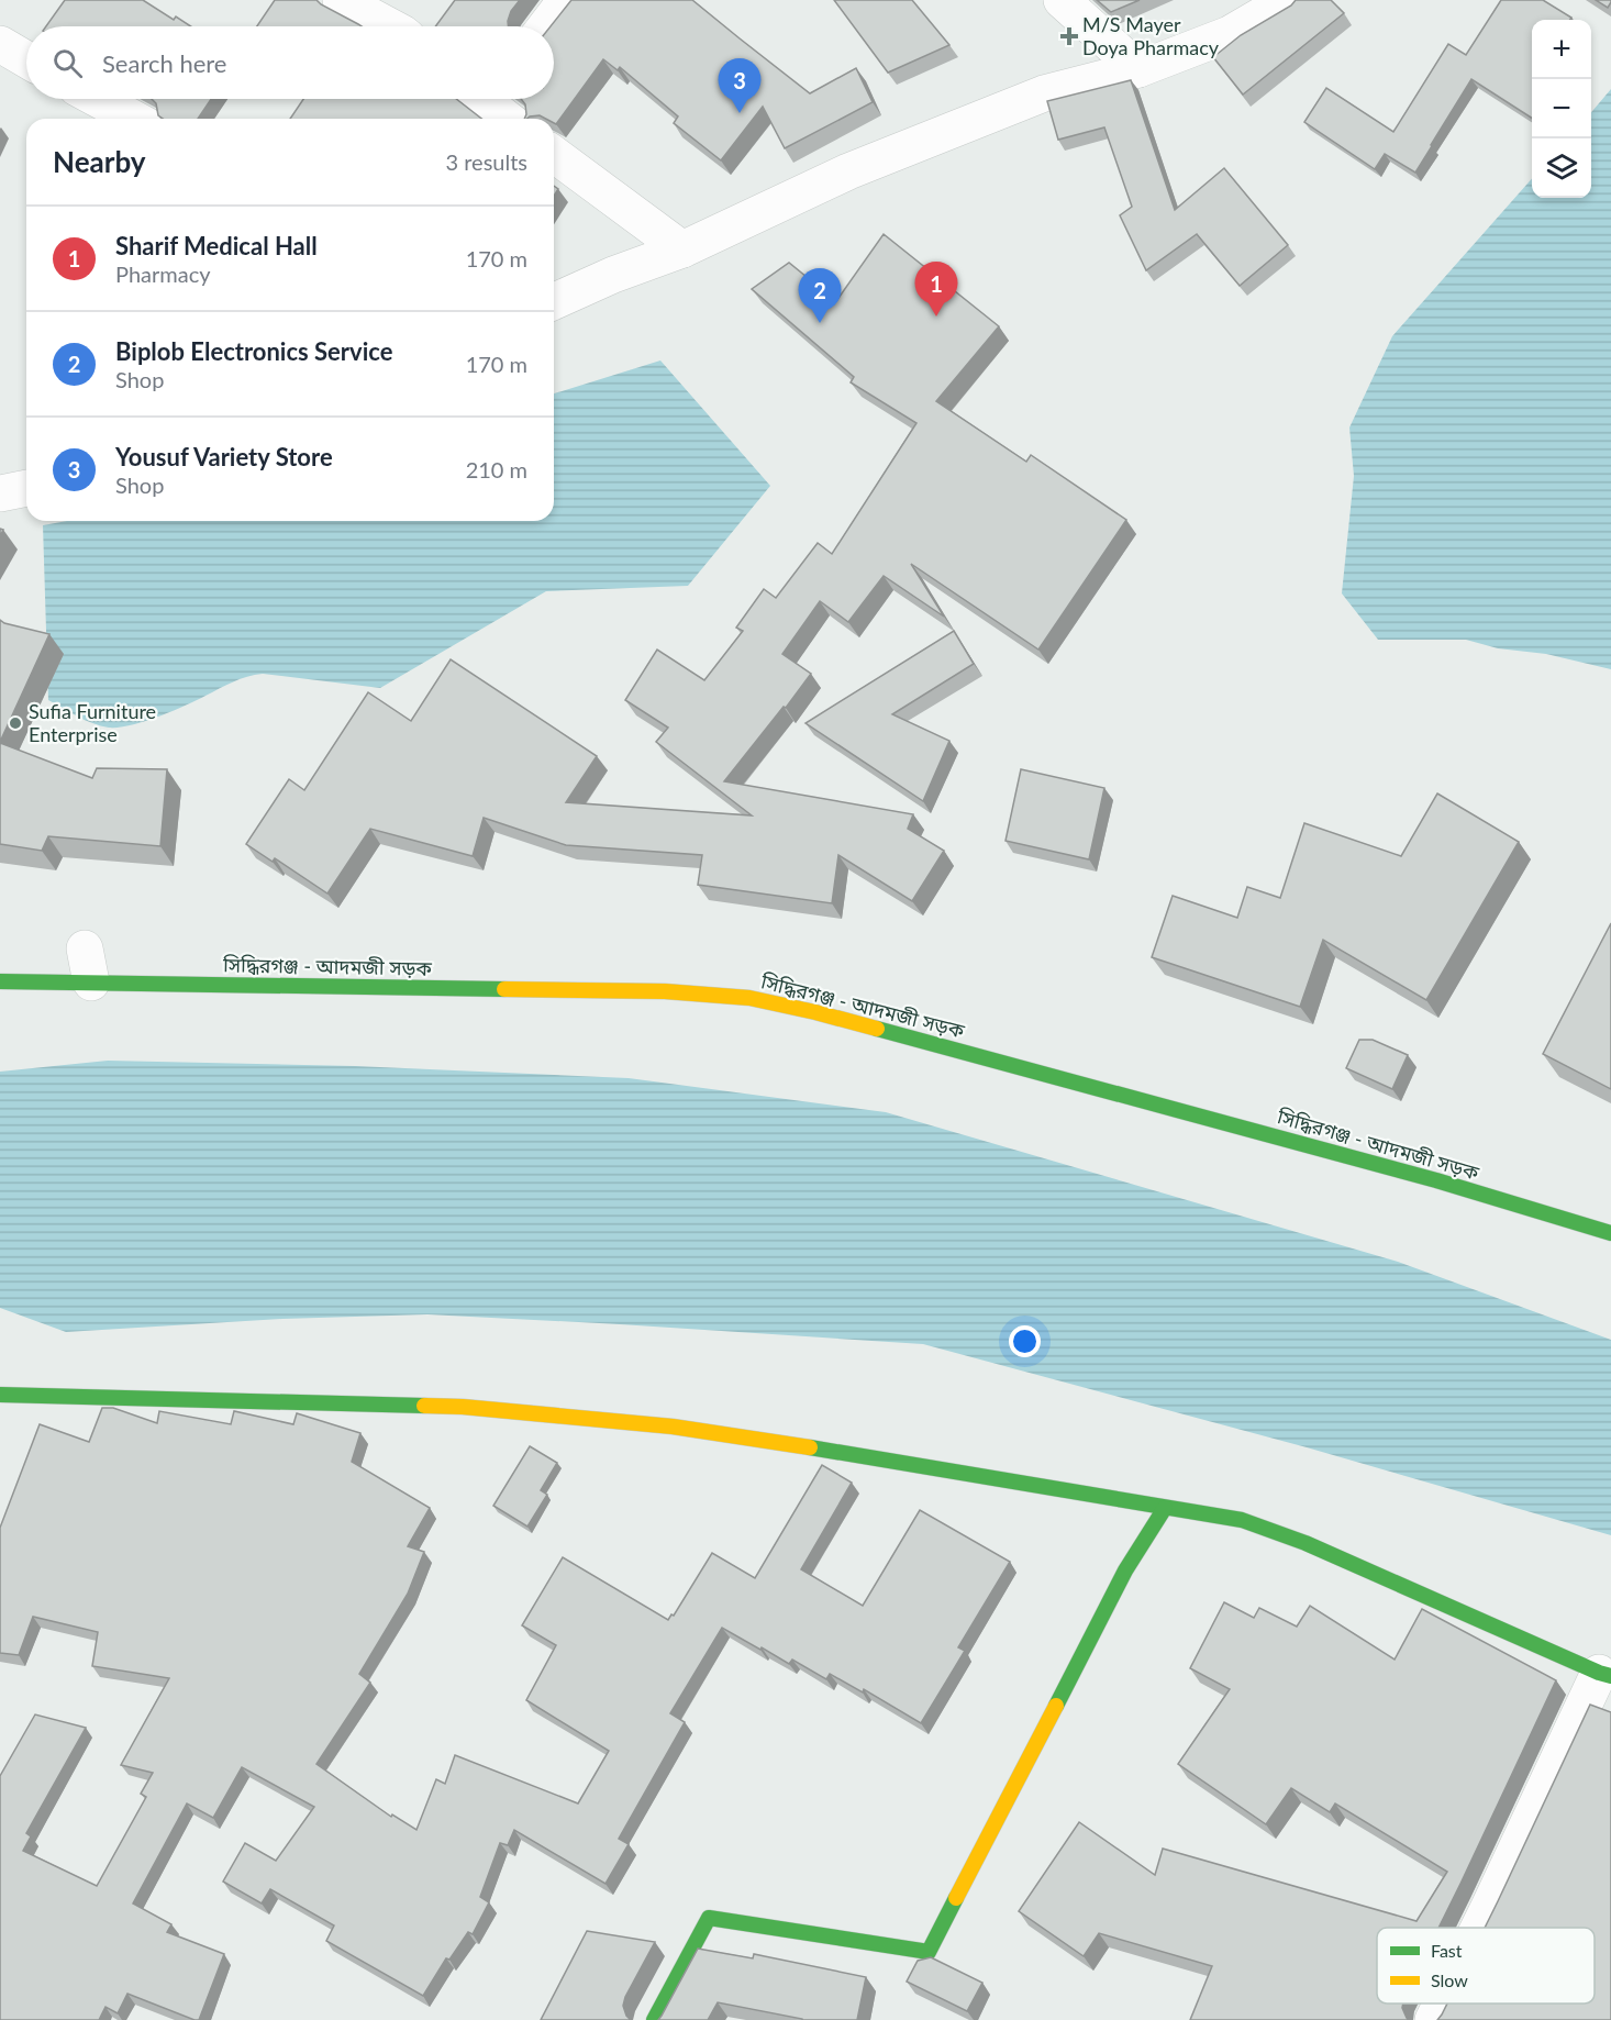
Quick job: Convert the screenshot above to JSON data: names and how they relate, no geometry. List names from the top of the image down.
{
  "streets": {
    "street": ["সিদ্ধিরগঞ্জ - আদমজী সড়ক"]
  },
  "places": {
    "health": ["M/S Mayer Doya Pharmacy"],
    "other": ["Sufia Furniture Enterprise"]
  },
  "legend": ["Fast", "Slow"],
  "page": {
    "map_buttons": ["+", "−"],
    "search": "Search here",
    "pins": ["3", "1", "2"],
    "heading": ["Nearby", "3 results"],
    "list": [
      {
        "mark": "1",
        "name": "Sharif Medical Hall",
        "note": "Pharmacy",
        "value": "170 m"
      },
      {
        "mark": "2",
        "name": "Biplob Electronics Service",
        "note": "Shop",
        "value": "170 m"
      },
      {
        "mark": "3",
        "name": "Yousuf Variety Store",
        "note": "Shop",
        "value": "210 m"
      }
    ]
  }
}
